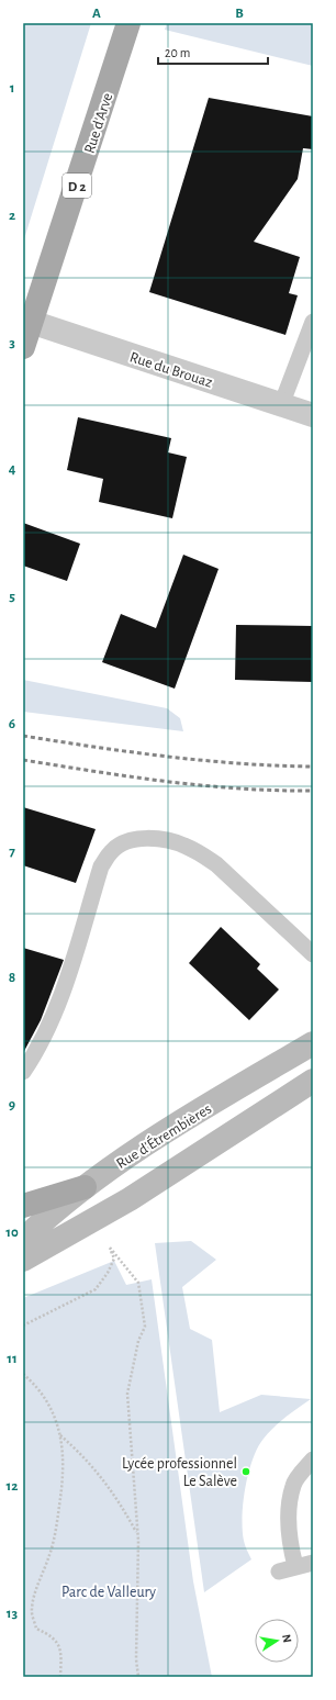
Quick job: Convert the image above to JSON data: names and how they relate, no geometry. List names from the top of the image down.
{
  "streets": {
    "main road": ["Rue d'Arve", "D 2", "Rue d'Étrembières"],
    "street": ["Rue du Brouaz"]
  },
  "crossings": [
    ["Rue d'Arve", "Rue du Brouaz"]
  ],
  "parks": ["Parc de Valleury"],
  "places": ["Lycée professionnel Le Salève"],
  "scale_bar": "20 m",
  "north": "right",
  "grid": {
    "columns": ["A", "B"],
    "rows": [
      "1",
      "2",
      "3",
      "4",
      "5",
      "6",
      "7",
      "8",
      "9",
      "10",
      "11",
      "12",
      "13"
    ]
  }
}
